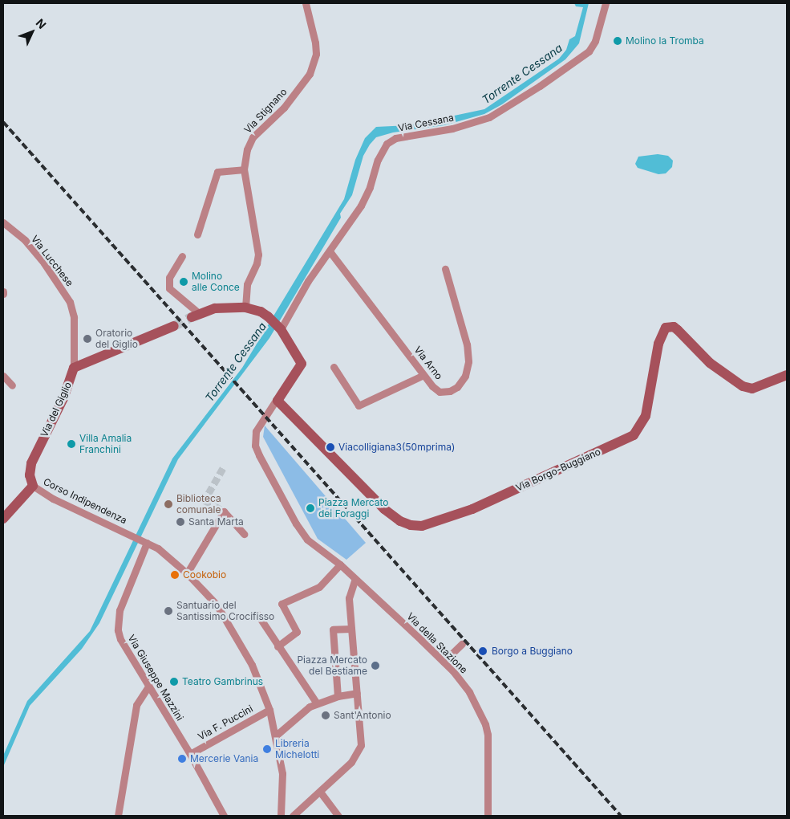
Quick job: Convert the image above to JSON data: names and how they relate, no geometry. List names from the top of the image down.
{
  "streets": {
    "street": [
      "Via Stignano",
      "Via Cessana",
      "Via Lucchese",
      "Via Arno",
      "Via del Giglio",
      "Via Borgo-Buggiano",
      "Corso Indipendenza",
      "Via della Stazione",
      "Via Giuseppe Mazzini",
      "Via F. Puccini"
    ]
  },
  "crossings": [
    ["Via Cessana", "Via Arno"],
    ["Via Lucchese", "Via del Giglio"],
    ["Via del Giglio", "Corso Indipendenza"],
    ["Via Borgo-Buggiano", "Via della Stazione"],
    ["Corso Indipendenza", "Via Giuseppe Mazzini"],
    ["Via Giuseppe Mazzini", "Via F. Puccini"]
  ],
  "water": ["Torrente Cessana"],
  "places": [
    "Molino la Tromba",
    "Molino alle Conce",
    "Oratorio del Giglio",
    "Villa Amalia Franchini",
    "Viacolligiana3(50mprima)",
    "Biblioteca comunale",
    "Piazza Mercato dei Foraggi",
    "Santa Marta",
    "Cookobio",
    "Santuario del Santissimo Crocifisso",
    "Borgo a Buggiano",
    "Piazza Mercato del Bestiame",
    "Teatro Gambrinus",
    "Sant'Antonio",
    "Libreria Michelotti",
    "Mercerie Vania"
  ],
  "north": "top right"
}
